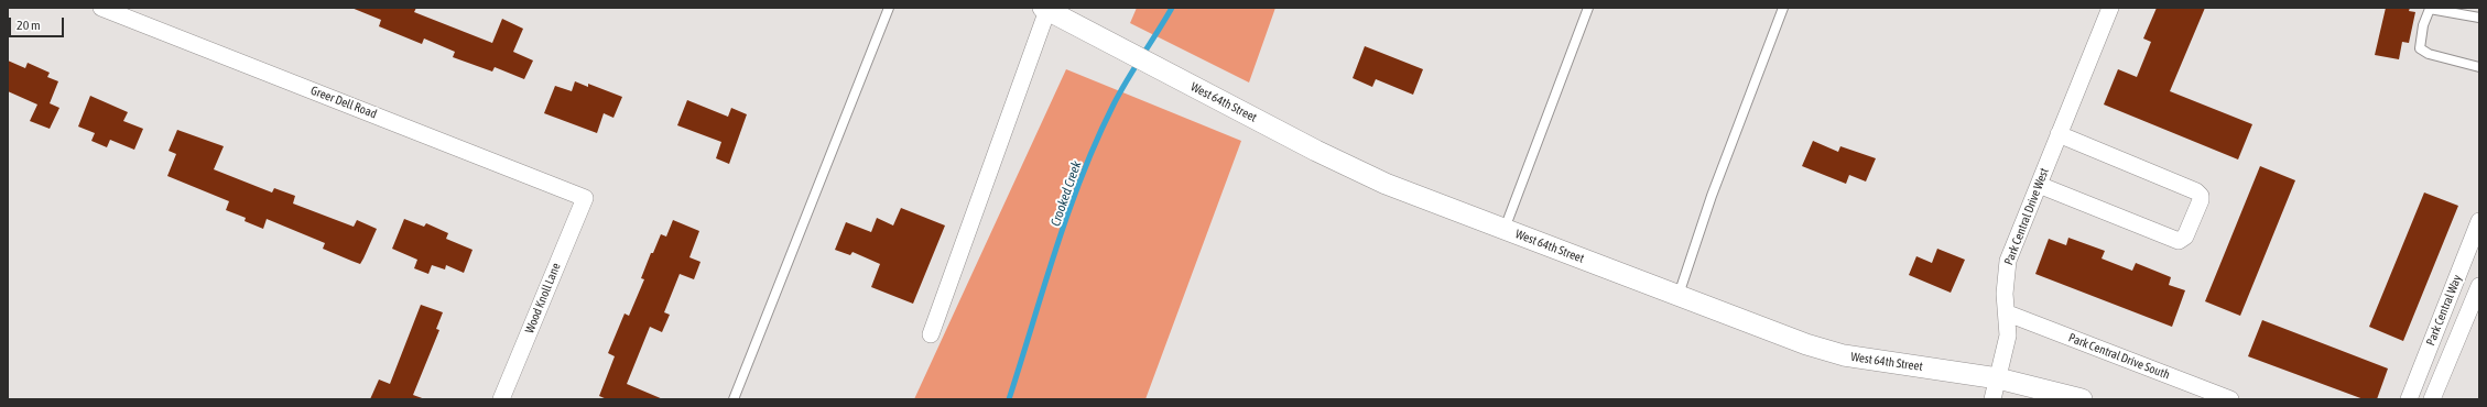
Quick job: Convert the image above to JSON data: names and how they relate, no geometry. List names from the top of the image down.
{
  "streets": {
    "street": [
      "Greer Dell Road",
      "West 64th Street",
      "Park Central Drive West",
      "Wood Knoll Lane",
      "Park Central Way",
      "Park Central Drive South"
    ]
  },
  "crossings": [
    ["Greer Dell Road", "Wood Knoll Lane"],
    ["West 64th Street", "Park Central Drive West"],
    ["Park Central Drive West", "Park Central Drive South"]
  ],
  "water": ["Crooked Creek"],
  "scale_bar": "20 m"
}
